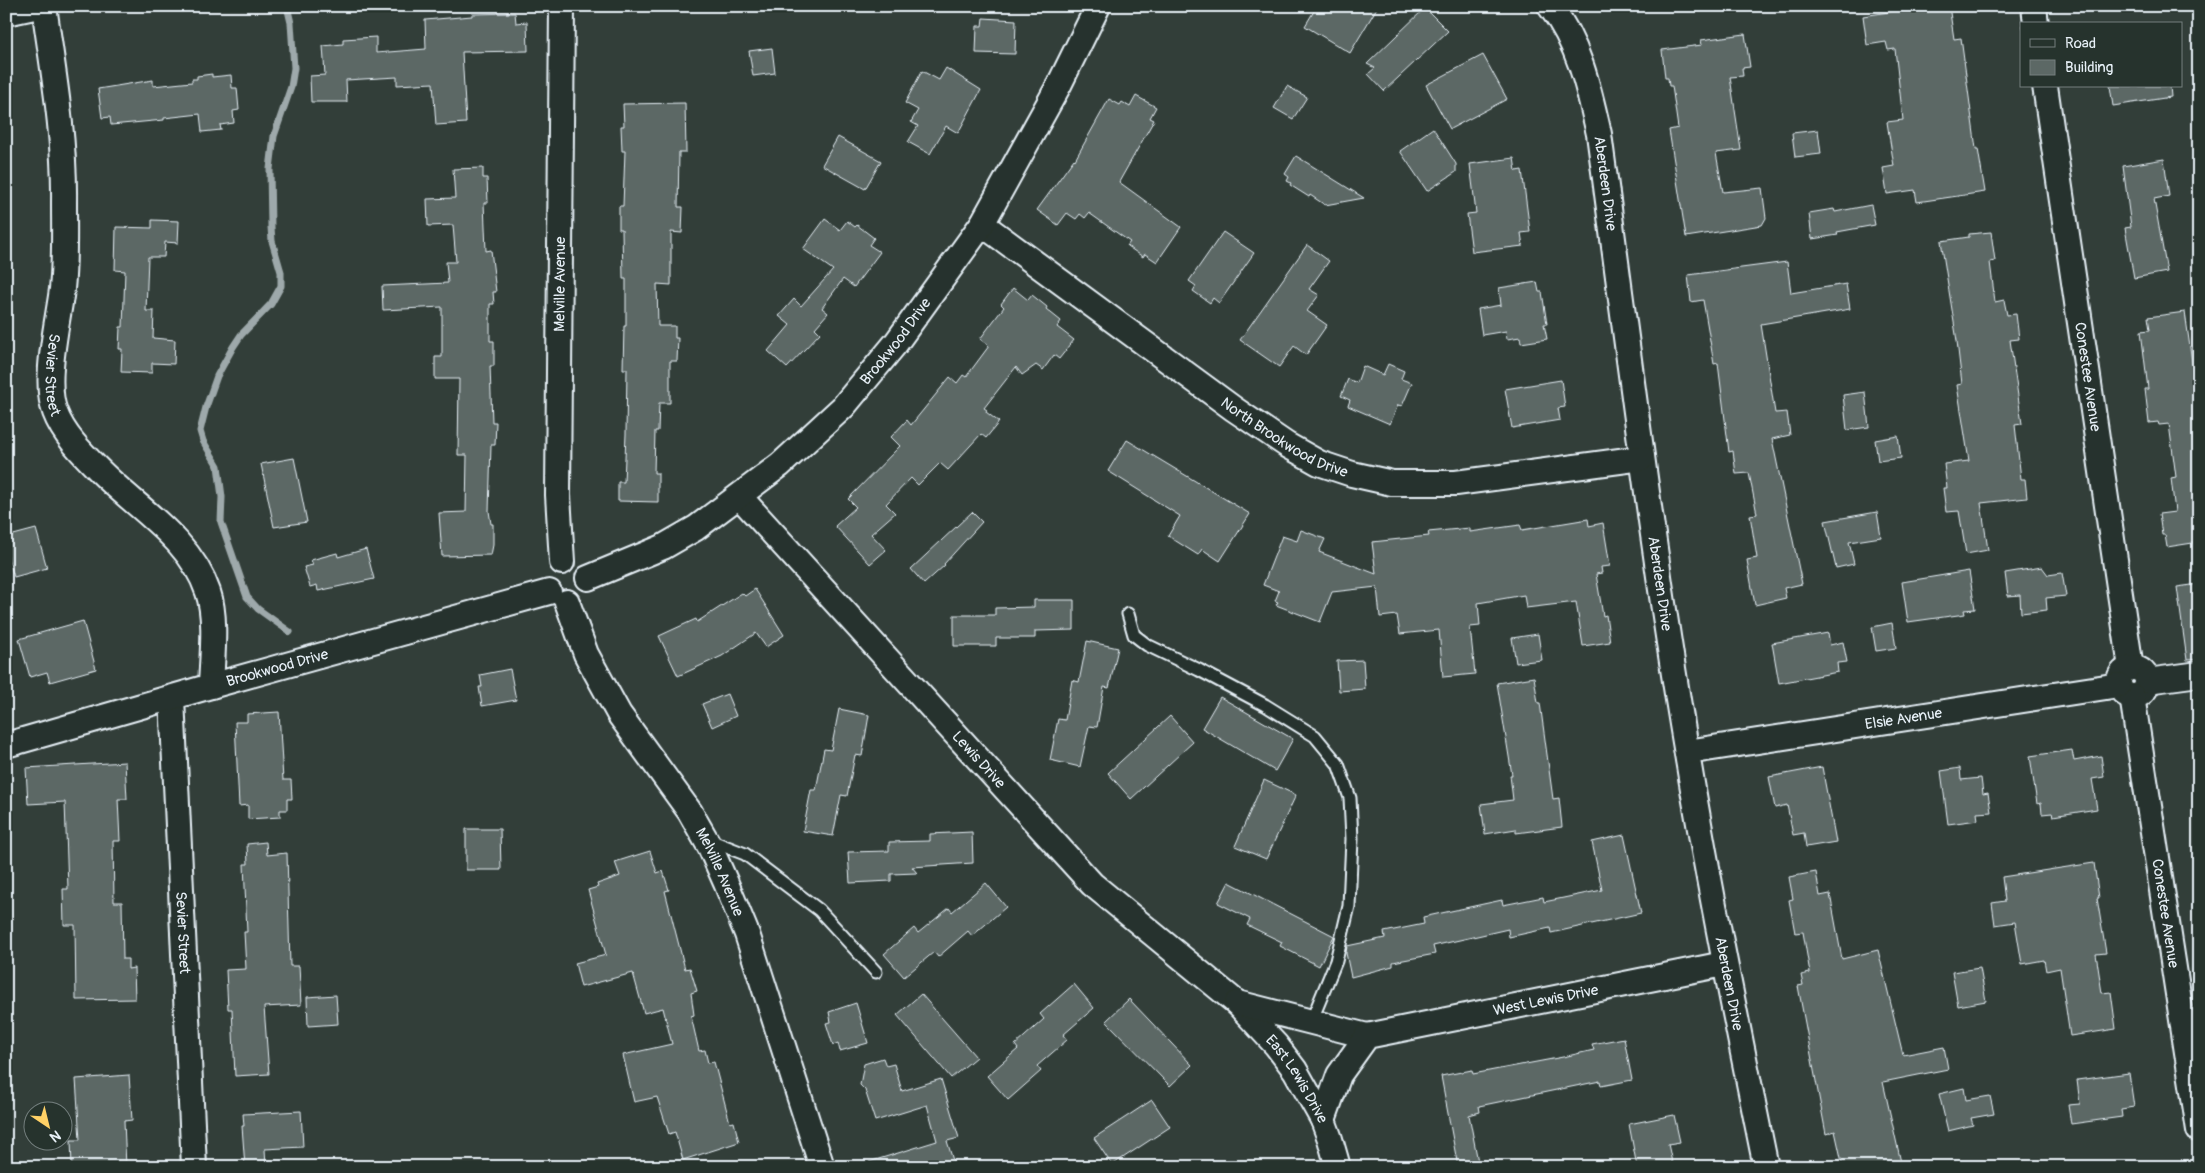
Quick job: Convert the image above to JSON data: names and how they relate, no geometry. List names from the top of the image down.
{
  "streets": {
    "street": [
      "Aberdeen Drive",
      "Melville Avenue",
      "Brookwood Drive",
      "Sevier Street",
      "Conestee Avenue",
      "North Brookwood Drive",
      "Elsie Avenue",
      "Lewis Drive",
      "West Lewis Drive",
      "East Lewis Drive"
    ]
  },
  "crossings": [
    ["Aberdeen Drive", "North Brookwood Drive"],
    ["Aberdeen Drive", "Elsie Avenue"],
    ["Aberdeen Drive", "West Lewis Drive"],
    ["Melville Avenue", "Brookwood Drive"],
    ["Brookwood Drive", "Sevier Street"],
    ["Brookwood Drive", "North Brookwood Drive"],
    ["Brookwood Drive", "Lewis Drive"],
    ["Conestee Avenue", "Elsie Avenue"],
    ["Lewis Drive", "West Lewis Drive"],
    ["Lewis Drive", "East Lewis Drive"],
    ["West Lewis Drive", "East Lewis Drive"]
  ],
  "legend": ["Road", "Building"],
  "north": "bottom right"
}
